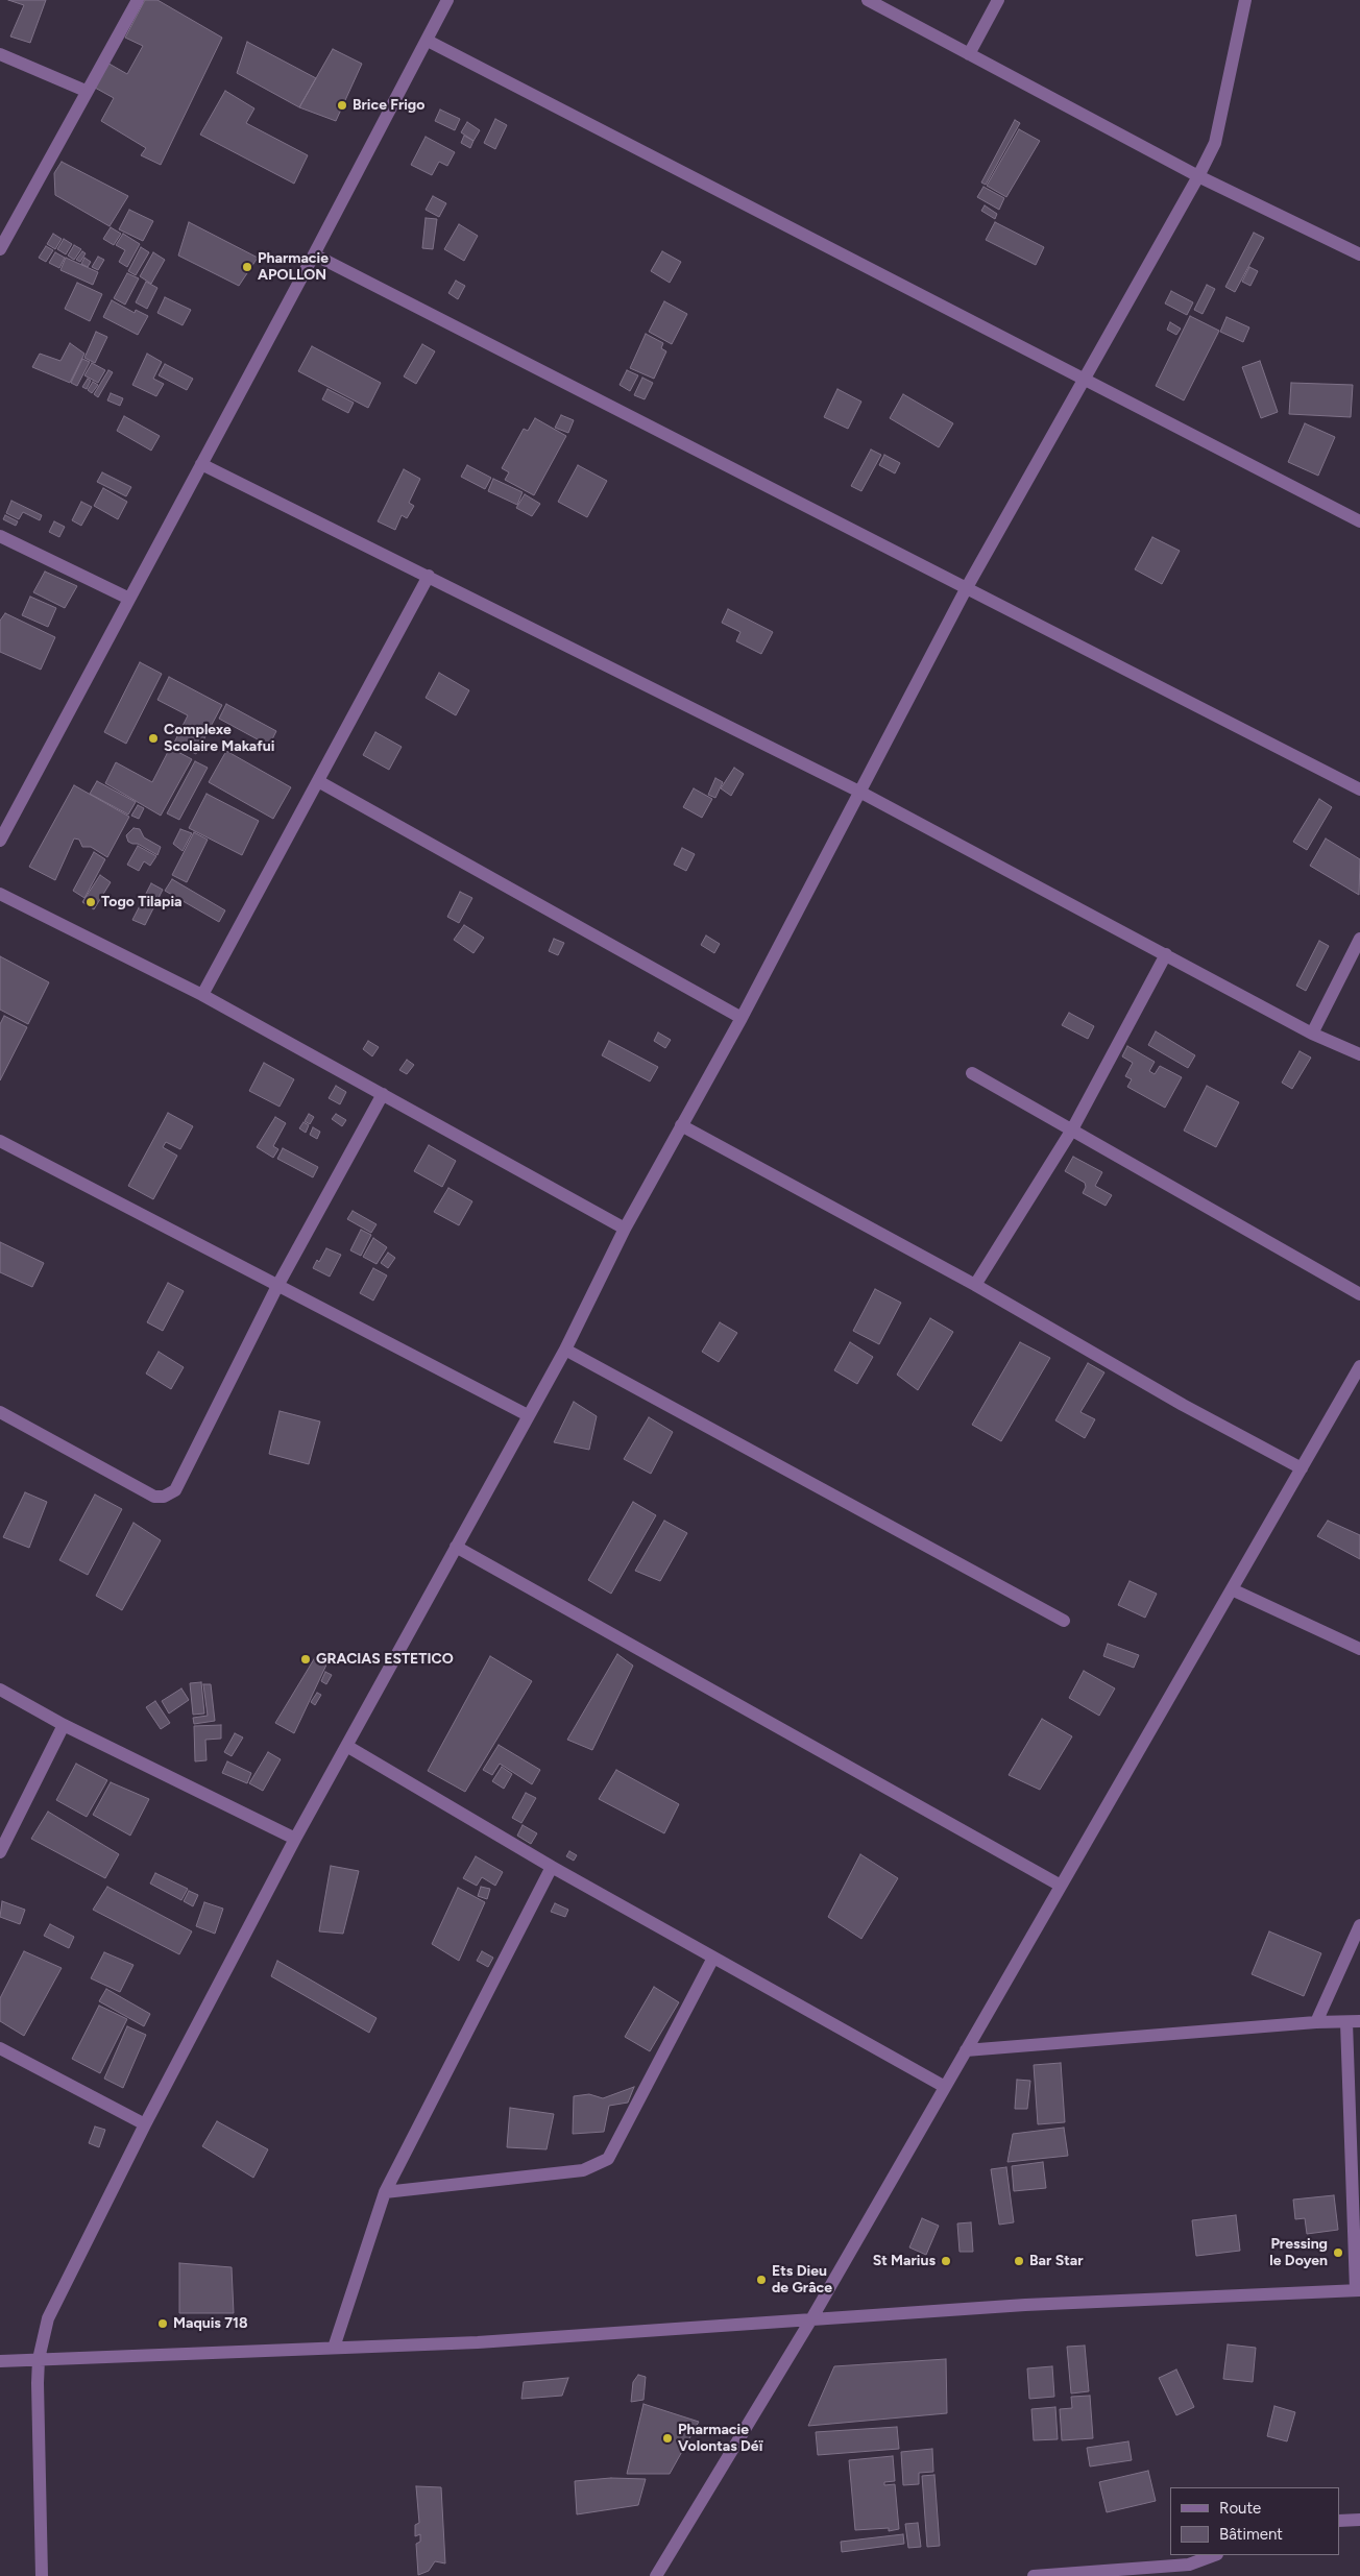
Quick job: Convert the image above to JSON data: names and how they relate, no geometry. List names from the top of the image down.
{
  "places": [
    "Brice Frigo",
    "Pharmacie APOLLON",
    "Complexe Scolaire Makafui",
    "Togo Tilapia",
    "GRACIAS ESTETICO",
    "Pressing le Doyen",
    "St Marius",
    "Bar Star",
    "Ets Dieu de Grâce",
    "Maquis 718",
    "Pharmacie Volontas Déï"
  ],
  "legend": ["Route", "Bâtiment"]
}
